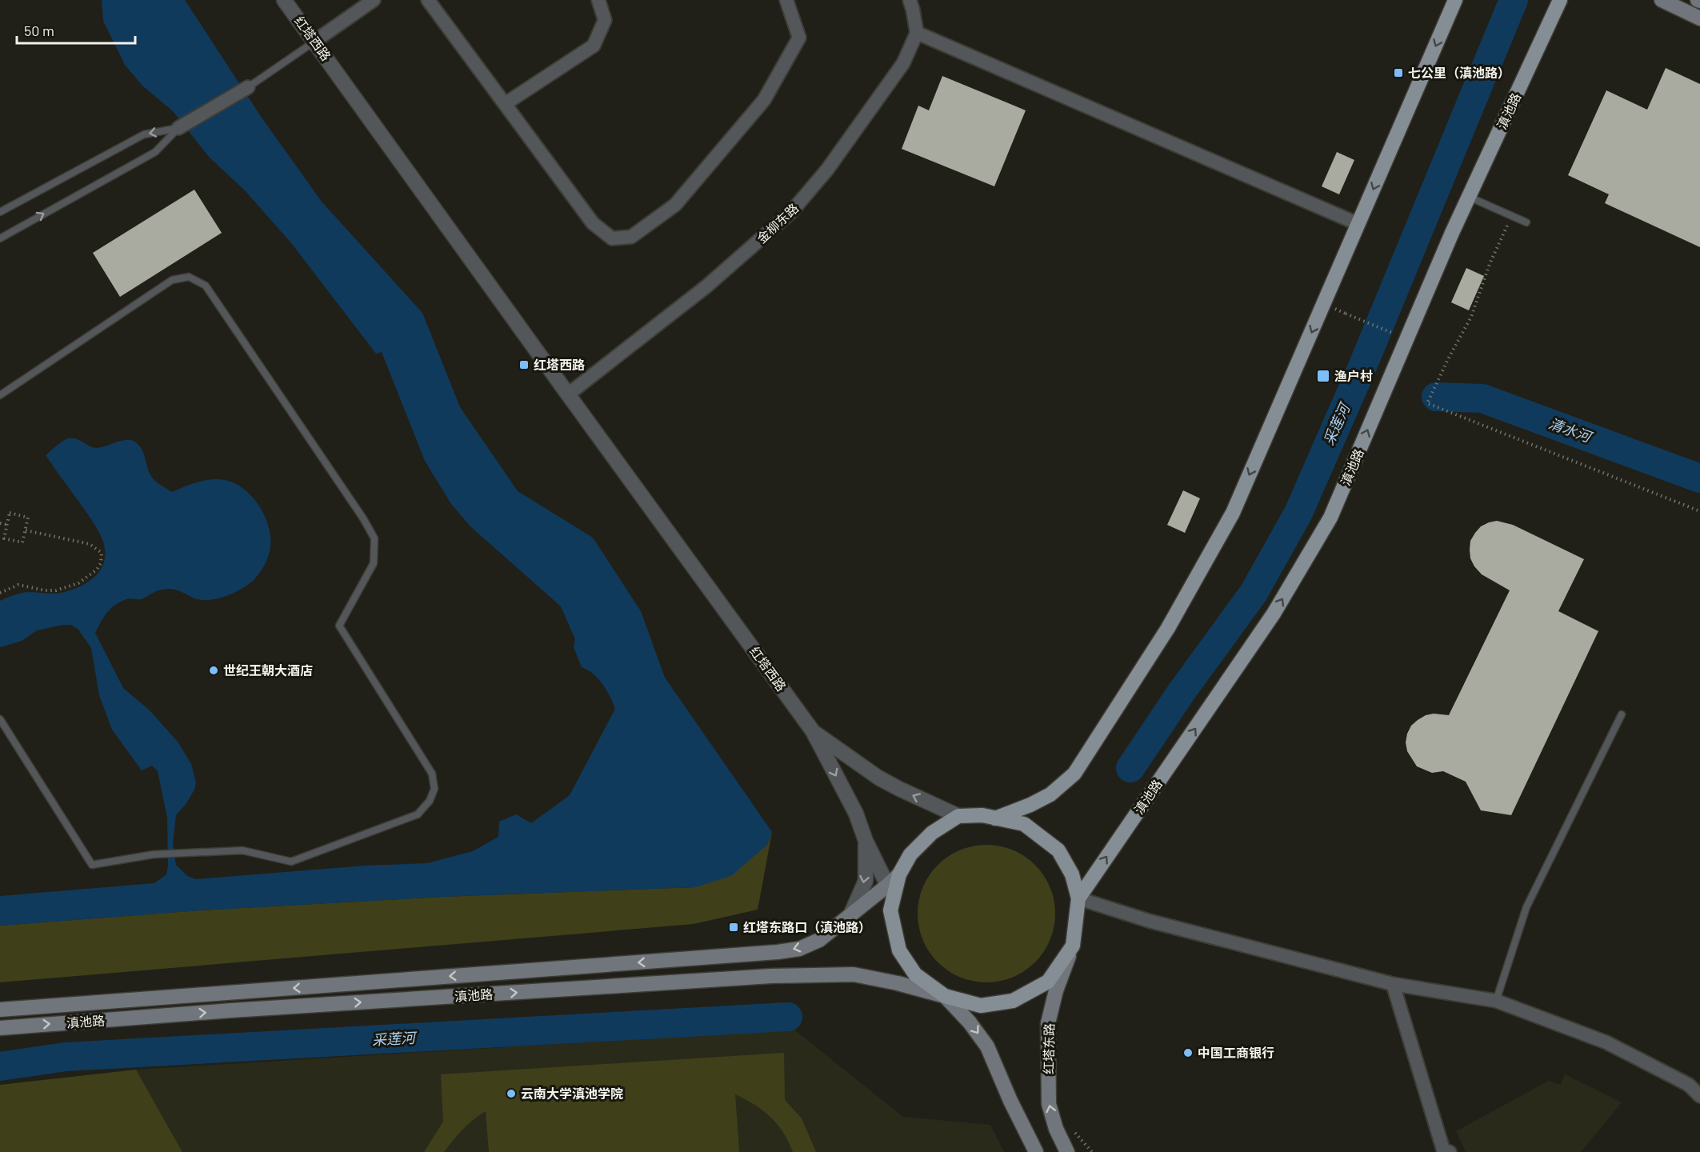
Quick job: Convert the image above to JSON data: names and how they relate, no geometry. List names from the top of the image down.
{
  "streets": {
    "main road": ["滇池路", "红塔东路"],
    "street": ["红塔西路", "金柳东路"]
  },
  "crossings": [
    ["红塔西路", "金柳东路"]
  ],
  "one_way": ["红塔东路"],
  "water": ["采莲河", "清水河"],
  "places": {
    "transit": [
      "七公里（滇池路）",
      "红塔西路",
      "渔户村",
      "红塔东路口（滇池路）"
    ],
    "other": ["世纪王朝大酒店", "中国工商银行", "云南大学滇池学院"]
  },
  "scale_bar": "50 m"
}
